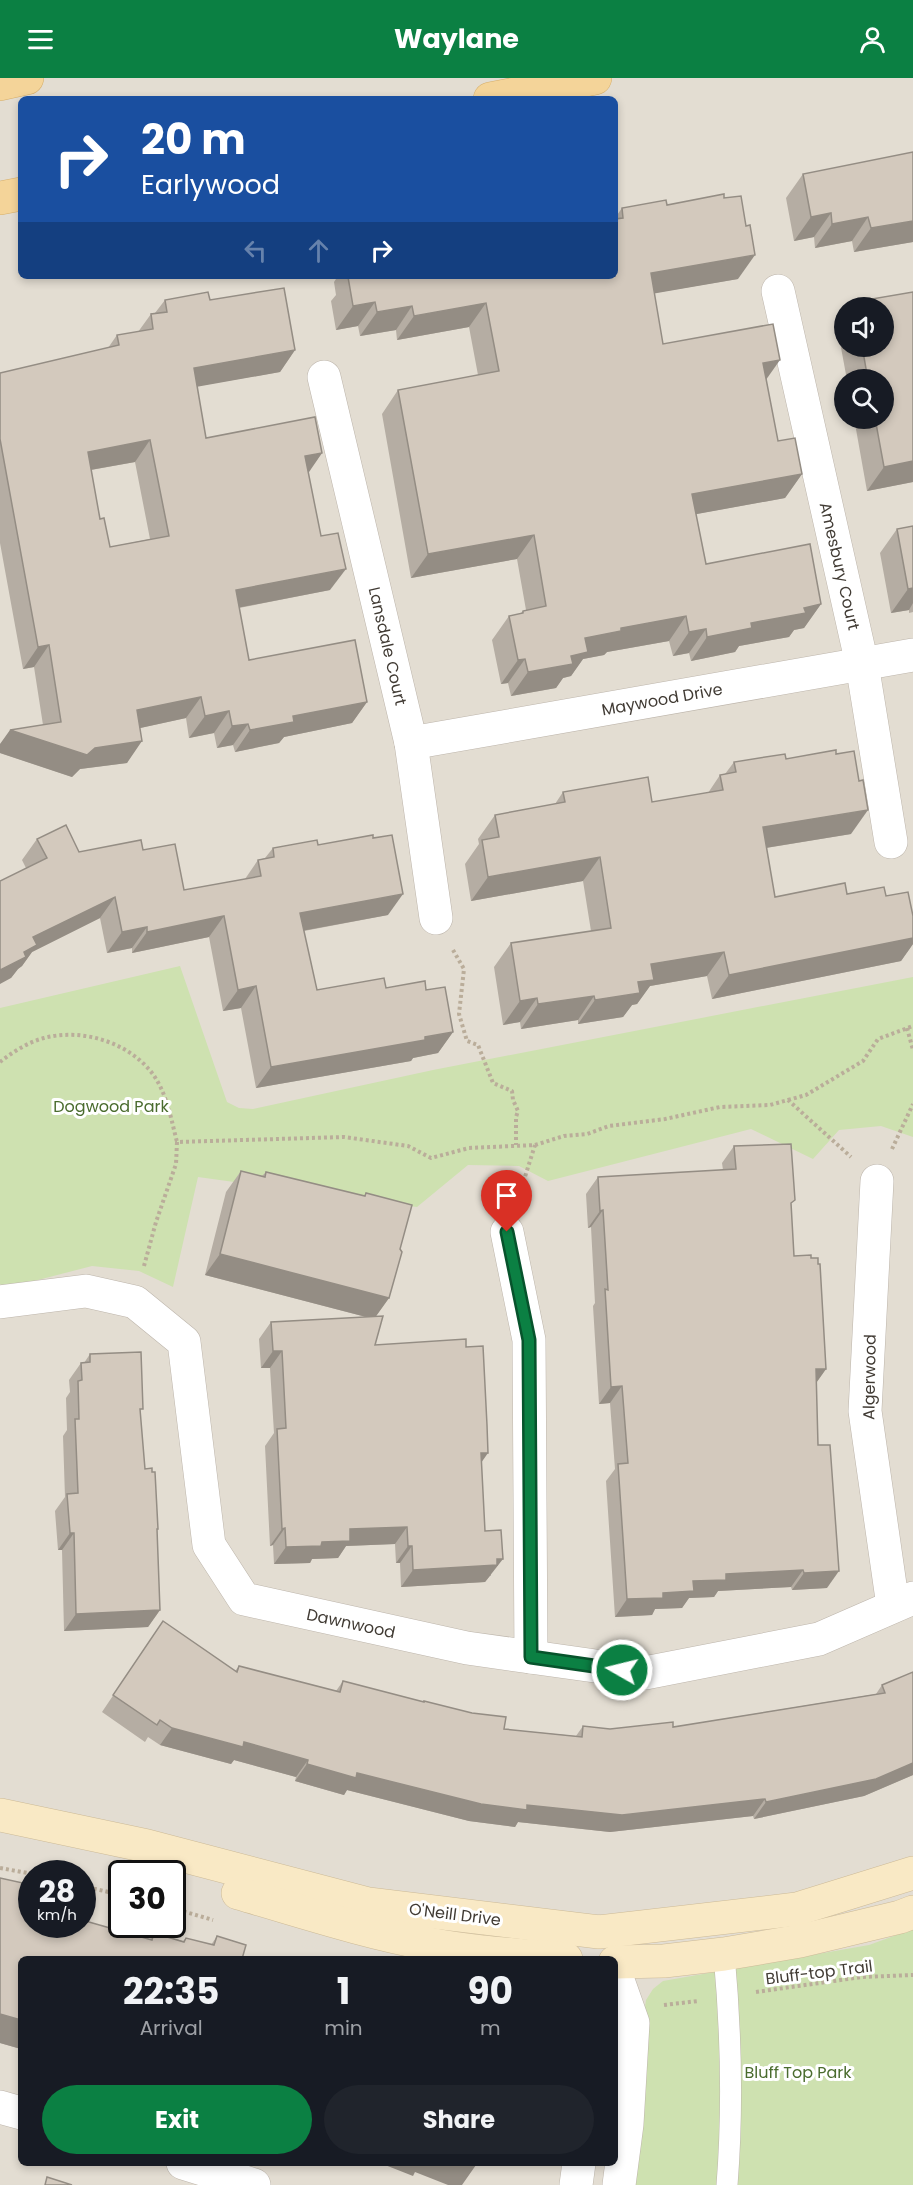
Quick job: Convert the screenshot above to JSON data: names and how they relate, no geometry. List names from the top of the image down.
{
  "streets": {
    "main road": ["O'Neill Drive"],
    "street": [
      "Amesbury Court",
      "Lansdale Court",
      "Maywood Drive",
      "Algerwood",
      "Dawnwood"
    ],
    "path": ["Bluff-top Trail"]
  },
  "crossings": [
    ["Amesbury Court", "Maywood Drive"],
    ["Lansdale Court", "Maywood Drive"],
    ["Algerwood", "Dawnwood"]
  ],
  "parks": ["Dogwood Park", "Bluff Top Park"],
  "page": {
    "header": "Waylane",
    "turn": ["20 m", "Earlywood"],
    "speed": "28 km/h",
    "limit": "30",
    "eta": [
      "22:35",
      "Arrival",
      "1",
      "min",
      "90",
      "m"
    ],
    "buttons": ["Exit", "Share"]
  }
}
